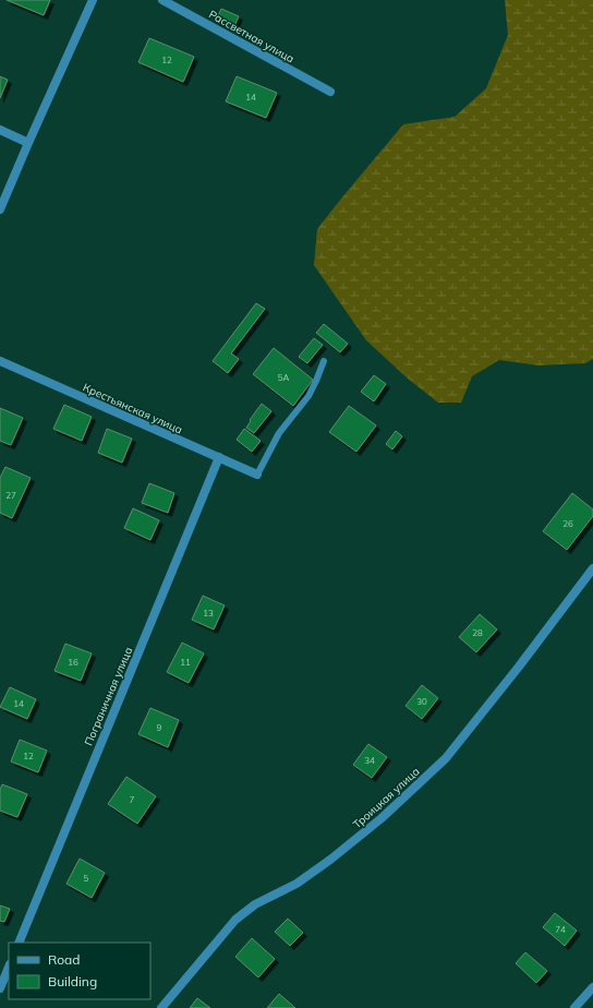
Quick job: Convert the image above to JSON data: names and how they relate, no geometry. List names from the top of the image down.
{
  "streets": {
    "street": [
      "Рассветная улица",
      "Крестьянская улица",
      "Пограничная улица",
      "Троицкая улица"
    ]
  },
  "crossings": [
    ["Крестьянская улица", "Пограничная улица"]
  ],
  "house_numbers": [
    "12",
    "14",
    "5А",
    "27",
    "26",
    "13",
    "28",
    "16",
    "11",
    "30",
    "14",
    "9",
    "12",
    "34",
    "7",
    "5",
    "74"
  ],
  "legend": ["Road", "Building"]
}
